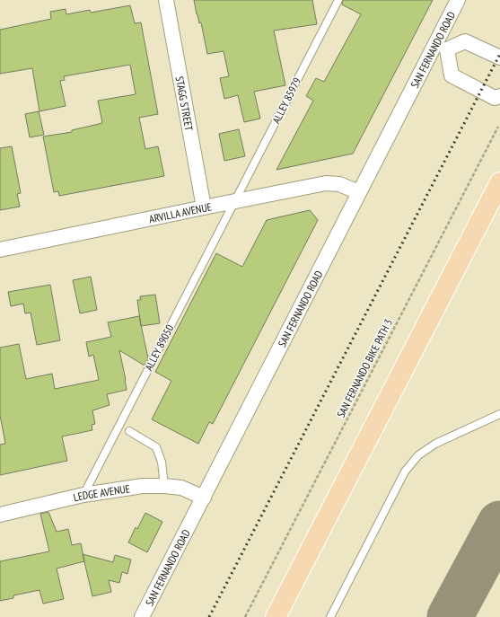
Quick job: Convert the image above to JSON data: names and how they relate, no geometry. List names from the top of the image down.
{
  "streets": {
    "street": [
      "SAN FERNANDO ROAD",
      "STAGG STREET",
      "ARVILLA AVENUE",
      "LEDGE AVENUE"
    ],
    "lane": ["ALLEY 85979", "ALLEY 89050"],
    "path": ["SAN FERNANDO BIKE PATH 3"]
  },
  "crossings": [
    ["SAN FERNANDO ROAD", "ARVILLA AVENUE"],
    ["SAN FERNANDO ROAD", "LEDGE AVENUE"],
    ["ALLEY 85979", "ARVILLA AVENUE"],
    ["ALLEY 85979", "ALLEY 89050"],
    ["STAGG STREET", "ARVILLA AVENUE"],
    ["ARVILLA AVENUE", "ALLEY 89050"],
    ["ALLEY 89050", "LEDGE AVENUE"]
  ]
}
